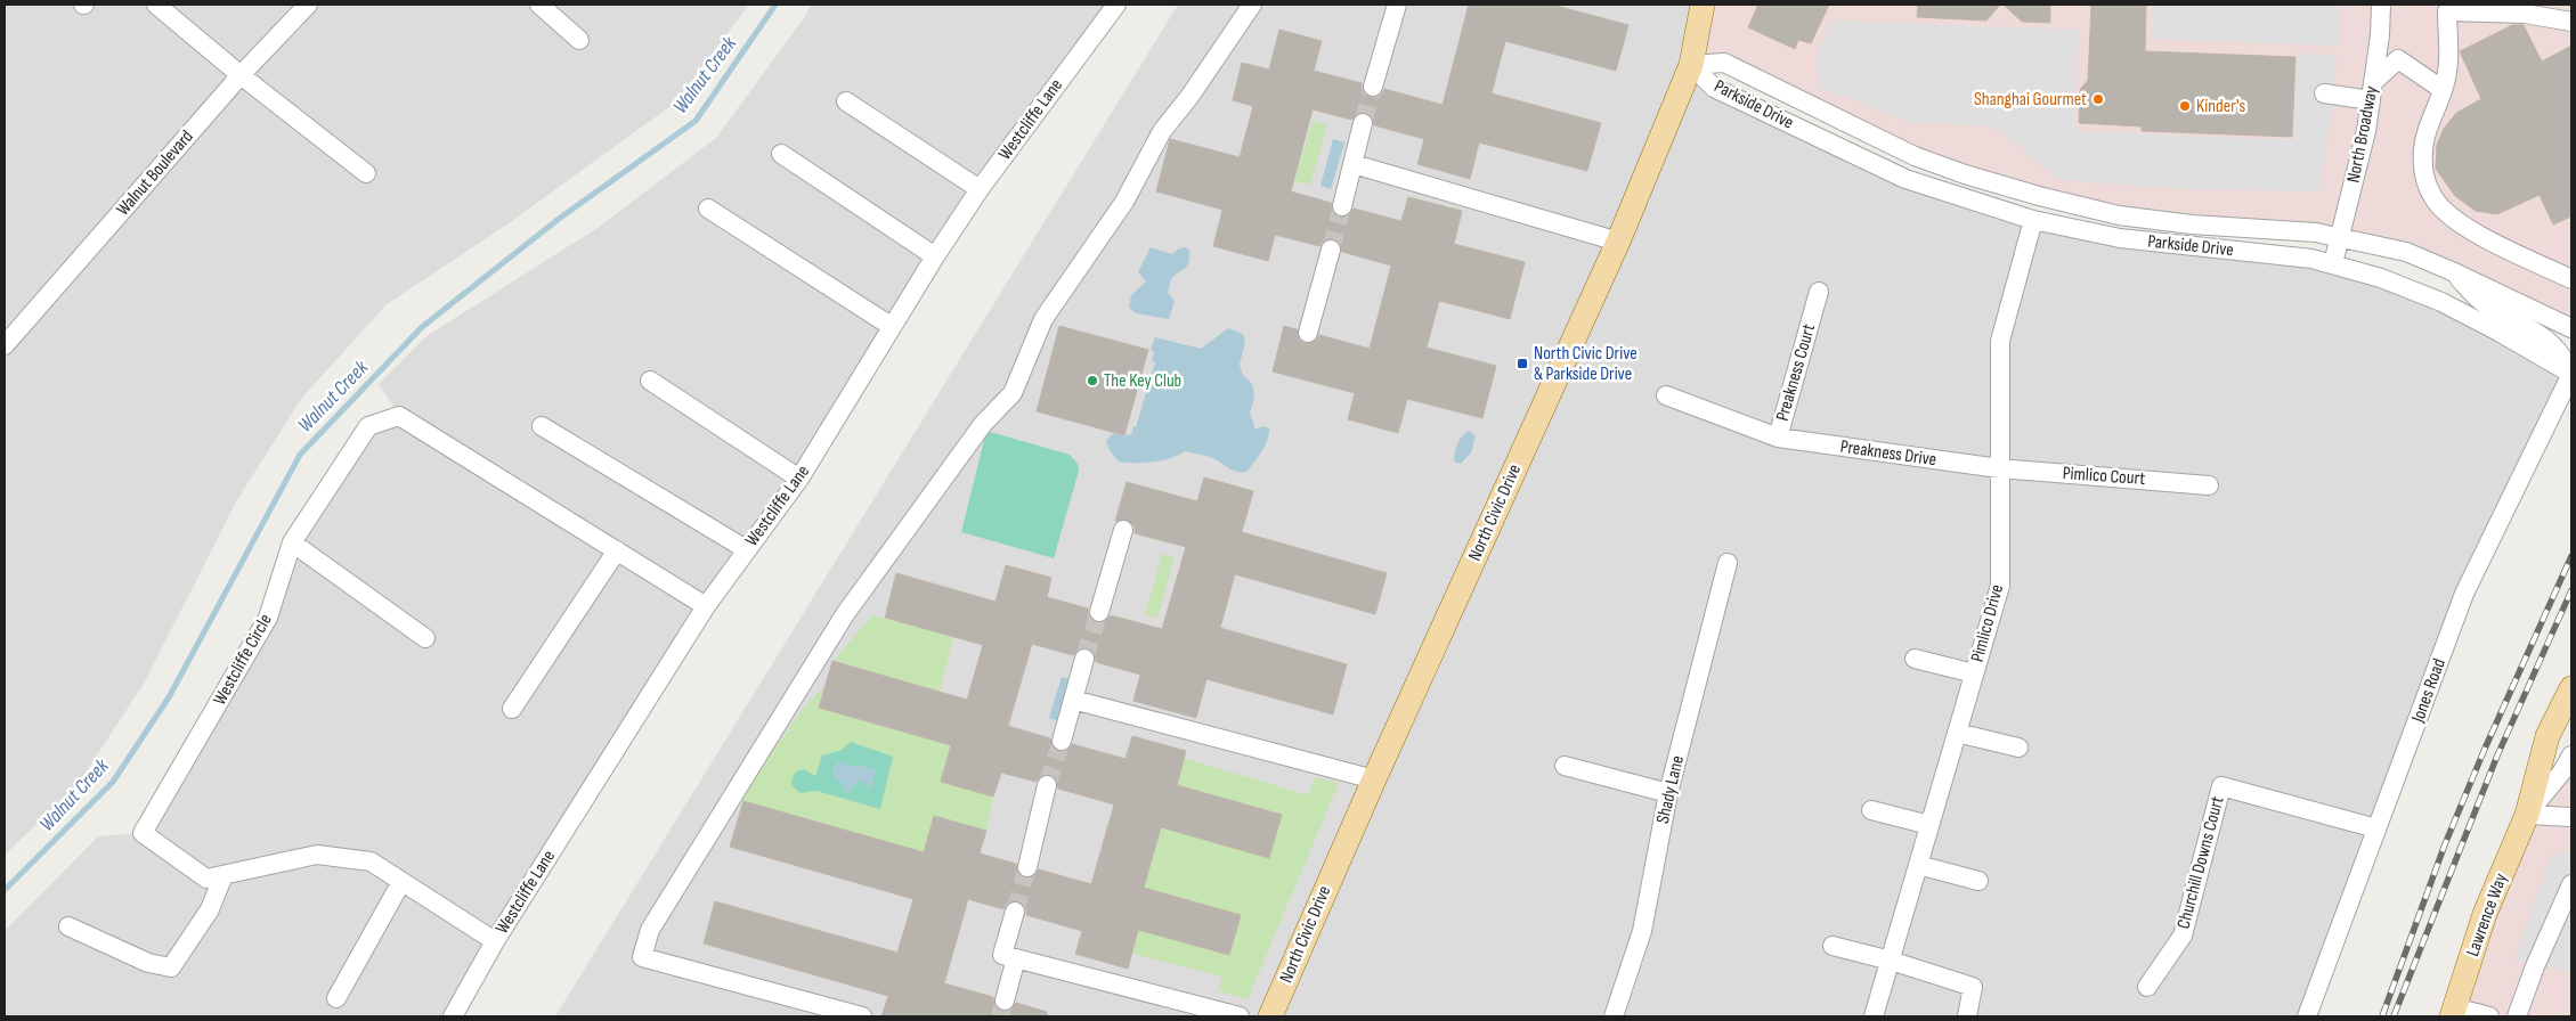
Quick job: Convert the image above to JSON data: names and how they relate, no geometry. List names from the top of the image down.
{
  "streets": {
    "main road": ["North Civic Drive", "Lawrence Way"],
    "street": [
      "Parkside Drive",
      "Westcliffe Lane",
      "North Broadway",
      "Walnut Boulevard",
      "Preakness Court",
      "Preakness Drive",
      "Pimlico Court",
      "Pimlico Drive",
      "Westcliffe Circle",
      "Jones Road",
      "Shady Lane",
      "Churchill Downs Court"
    ]
  },
  "crossings": [
    ["Parkside Drive", "North Broadway"],
    ["Parkside Drive", "North Civic Drive"],
    ["Parkside Drive", "Pimlico Drive"],
    ["Parkside Drive", "Jones Road"],
    ["Westcliffe Lane", "Westcliffe Circle"],
    ["Preakness Court", "Preakness Drive"],
    ["Preakness Drive", "Pimlico Court"],
    ["Preakness Drive", "Pimlico Drive"],
    ["Pimlico Court", "Pimlico Drive"],
    ["Jones Road", "Churchill Downs Court"]
  ],
  "water": ["Walnut Creek"],
  "places": {
    "other": ["Shanghai Gourmet", "Kinder's", "The Key Club"],
    "transit": ["North Civic Drive & Parkside Drive"]
  }
}
